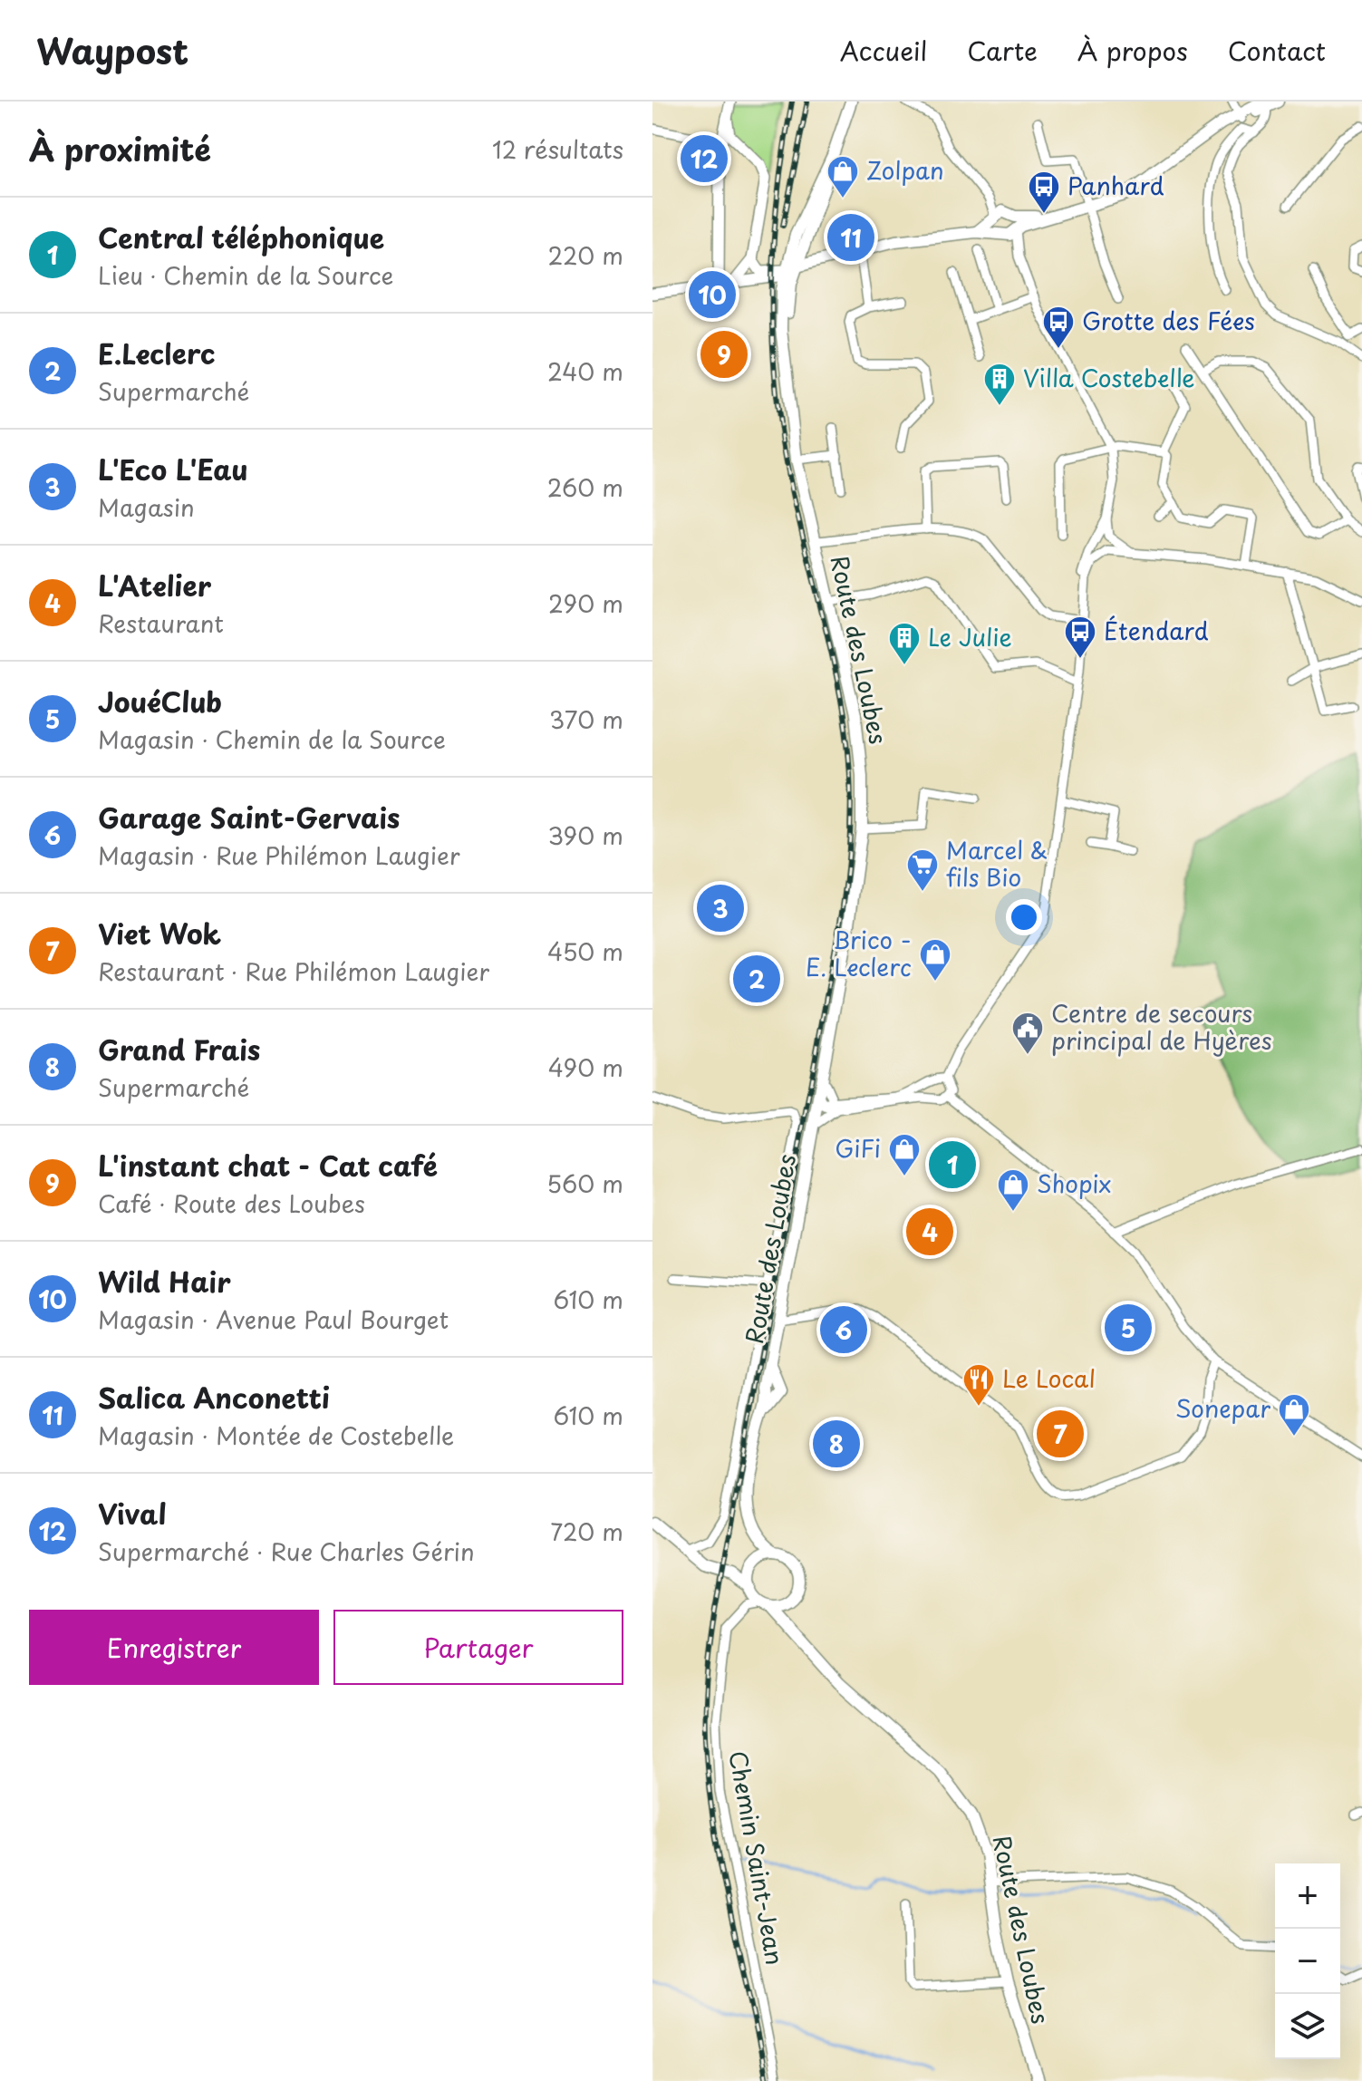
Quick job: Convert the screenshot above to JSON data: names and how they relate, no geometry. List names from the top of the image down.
{
  "streets": {
    "main road": ["Route des Loubes"],
    "street": ["Chemin Saint-Jean"]
  },
  "crossings": [
    ["Route des Loubes", "Chemin Saint-Jean"]
  ],
  "places": {
    "shop": [
      "Zolpan",
      "Brico - E. Leclerc",
      "GiFi",
      "Shopix",
      "Sonepar"
    ],
    "bus stop": ["Panhard", "Grotte des Fées", "Étendard"],
    "building": ["Villa Costebelle", "Le Julie"],
    "supermarket": ["Marcel & fils Bio"],
    "public building": ["Centre de secours principal de Hyères"],
    "restaurant": ["Le Local"]
  },
  "page": {
    "header": "Waypost",
    "nav": [
      "Accueil",
      "Carte",
      "À propos",
      "Contact"
    ],
    "heading": ["À proximité", "12 résultats"],
    "pins": [
      "12",
      "11",
      "10",
      "9",
      "3",
      "2",
      "1",
      "4",
      "5",
      "6",
      "7",
      "8"
    ],
    "list": [
      {
        "mark": "1",
        "name": "Central téléphonique",
        "note": "Lieu · Chemin de la Source",
        "value": "220 m"
      },
      {
        "mark": "2",
        "name": "E.Leclerc",
        "note": "Supermarché",
        "value": "240 m"
      },
      {
        "mark": "3",
        "name": "L'Eco L'Eau",
        "note": "Magasin",
        "value": "260 m"
      },
      {
        "mark": "4",
        "name": "L'Atelier",
        "note": "Restaurant",
        "value": "290 m"
      },
      {
        "mark": "5",
        "name": "JouéClub",
        "note": "Magasin · Chemin de la Source",
        "value": "370 m"
      },
      {
        "mark": "6",
        "name": "Garage Saint-Gervais",
        "note": "Magasin · Rue Philémon Laugier",
        "value": "390 m"
      },
      {
        "mark": "7",
        "name": "Viet Wok",
        "note": "Restaurant · Rue Philémon Laugier",
        "value": "450 m"
      },
      {
        "mark": "8",
        "name": "Grand Frais",
        "note": "Supermarché",
        "value": "490 m"
      },
      {
        "mark": "9",
        "name": "L'instant chat - Cat café",
        "note": "Café · Route des Loubes",
        "value": "560 m"
      },
      {
        "mark": "10",
        "name": "Wild Hair",
        "note": "Magasin · Avenue Paul Bourget",
        "value": "610 m"
      },
      {
        "mark": "11",
        "name": "Salica Anconetti",
        "note": "Magasin · Montée de Costebelle",
        "value": "610 m"
      },
      {
        "mark": "12",
        "name": "Vival",
        "note": "Supermarché · Rue Charles Gérin",
        "value": "720 m"
      }
    ],
    "buttons": ["Enregistrer", "Partager"],
    "map_buttons": ["+", "−"]
  }
}
